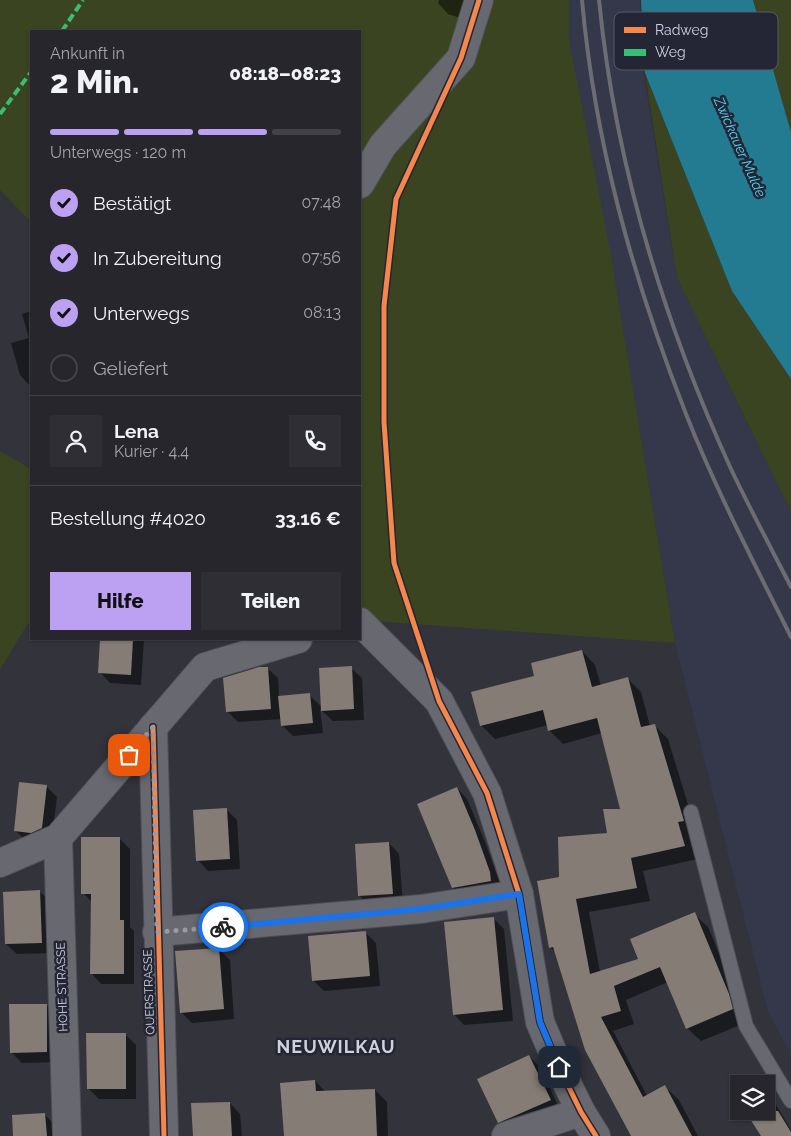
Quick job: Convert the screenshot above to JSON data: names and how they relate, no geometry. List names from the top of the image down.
{
  "streets": {
    "street": ["HOHE STRASSE", "QUERSTRASSE"]
  },
  "districts": ["NEUWILKAU"],
  "water": ["Zwickauer Mulde"],
  "legend": ["Radweg", "Weg"],
  "page": {
    "heading": ["2 Min.", "Ankunft in", "08:18–08:23"],
    "panel": [
      "Lena",
      "Kurier · 4.4",
      "Bestellung #4020",
      "33.16 €"
    ],
    "bar": "Unterwegs · 120 m",
    "list": [
      ["Bestätigt", "07:48"],
      ["In Zubereitung", "07:56"],
      ["Unterwegs", "08:13"],
      "Geliefert"
    ],
    "buttons": ["Hilfe", "Teilen"]
  }
}
